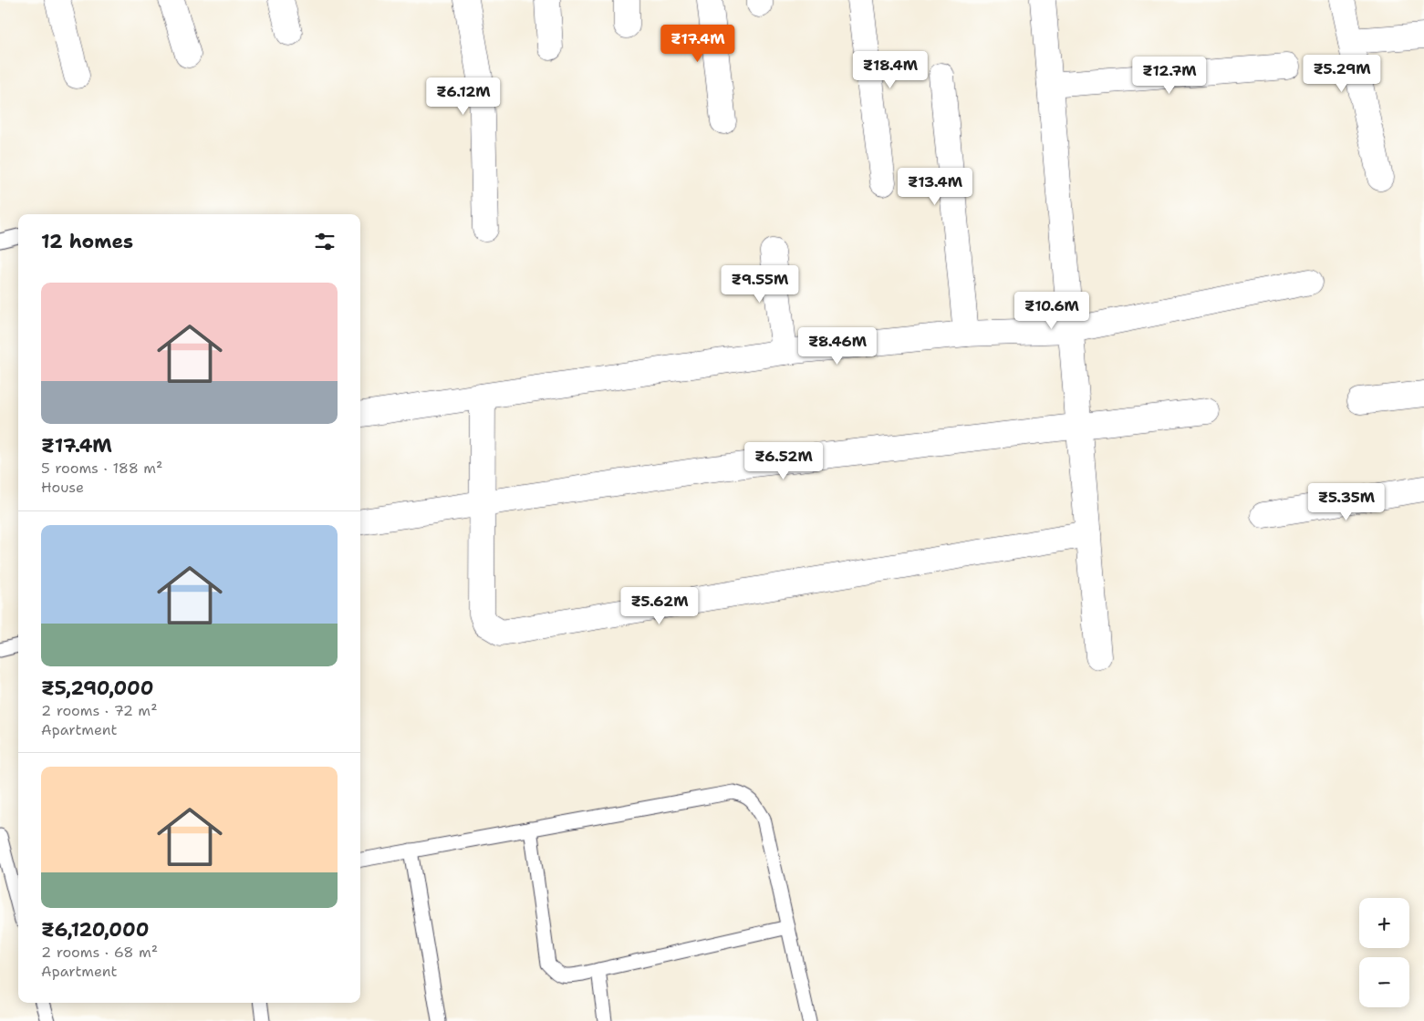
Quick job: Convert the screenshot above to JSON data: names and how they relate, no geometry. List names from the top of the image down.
{
  "page": {
    "price": [
      "₹17.4M",
      "₹18.4M",
      "₹5.29M",
      "₹12.7M",
      "₹6.12M",
      "₹13.4M",
      "₹9.55M",
      "₹10.6M",
      "₹8.46M",
      "₹6.52M",
      "₹5.35M",
      "₹5.62M"
    ],
    "heading": "12 homes",
    "list": [
      {
        "name": "₹17.4M",
        "note": "5 rooms · 188 m² · House"
      },
      {
        "name": "₹5,290,000",
        "note": "2 rooms · 72 m² · Apartment"
      },
      {
        "name": "₹6,120,000",
        "note": "2 rooms · 68 m² · Apartment"
      }
    ],
    "map_buttons": ["+", "−"]
  }
}
